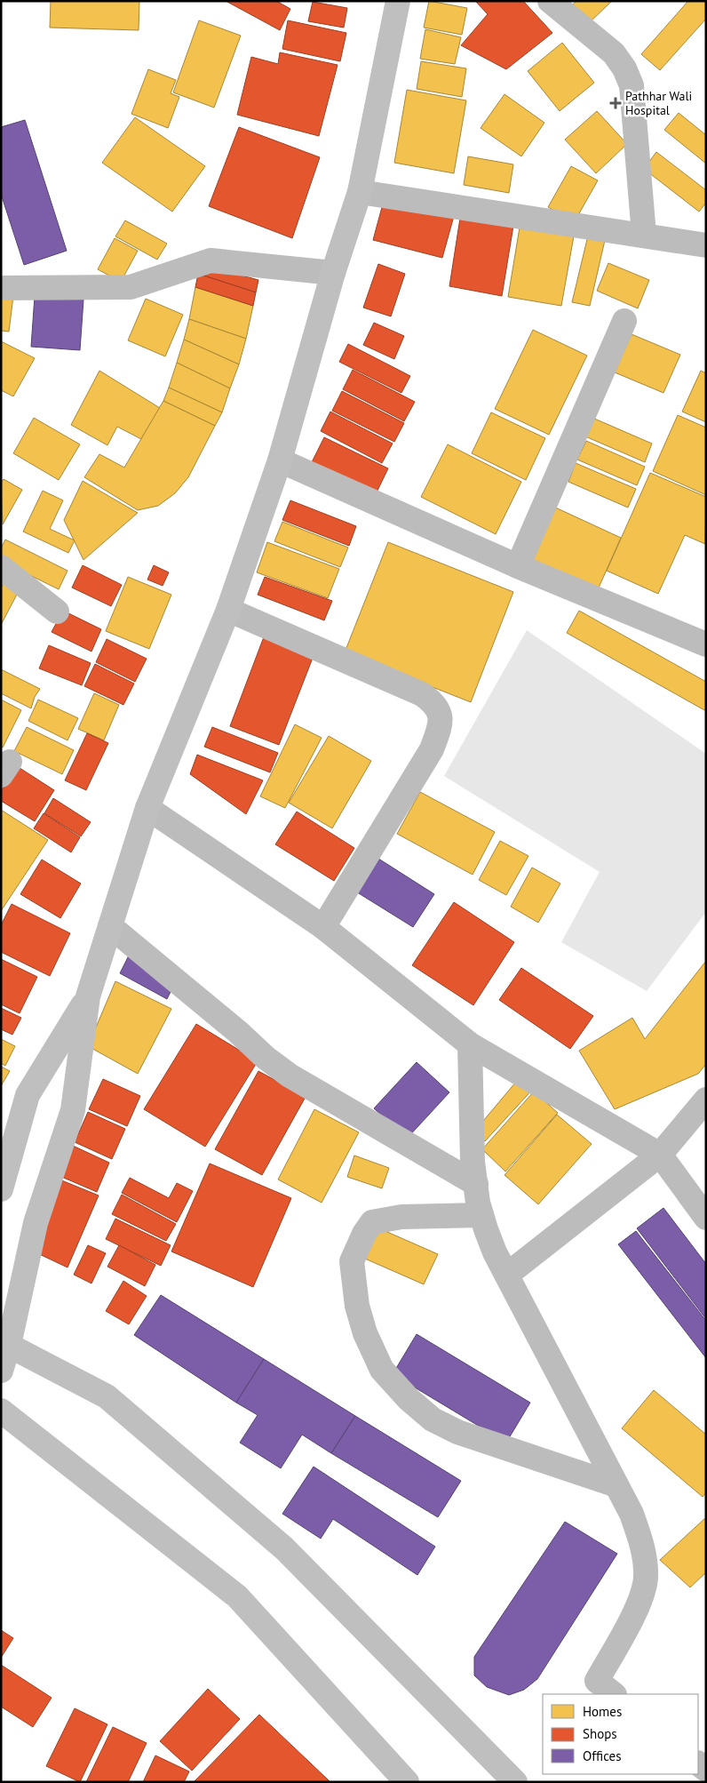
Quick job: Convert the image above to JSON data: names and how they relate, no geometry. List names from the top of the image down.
{
  "places": {
    "health": ["Pathhar Wali Hospital"]
  },
  "legend": ["Homes", "Shops", "Offices"]
}
